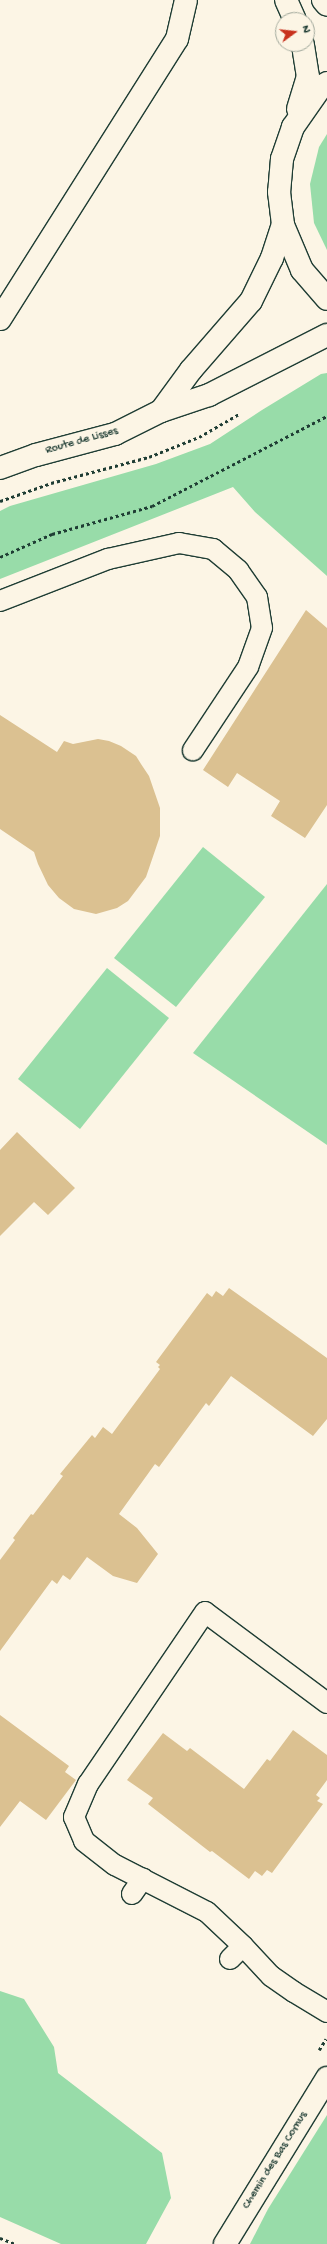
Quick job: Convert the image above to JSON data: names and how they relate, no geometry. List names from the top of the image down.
{
  "streets": {
    "street": ["Route de Lisses", "Chemin des Bas Cornus"]
  },
  "north": "right"
}
